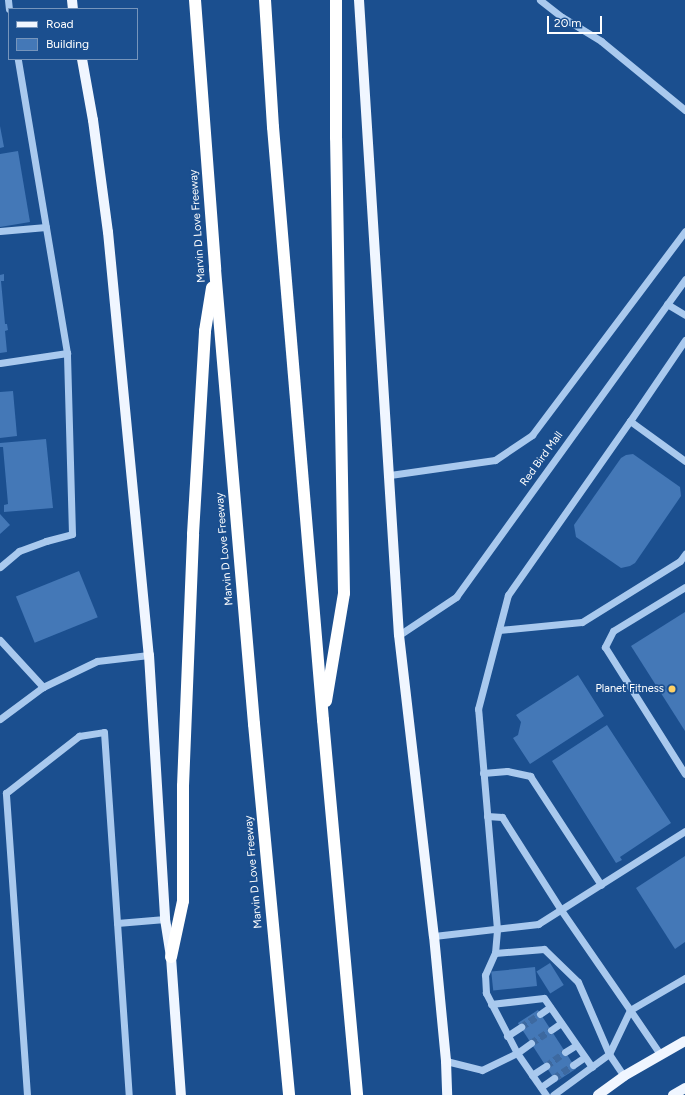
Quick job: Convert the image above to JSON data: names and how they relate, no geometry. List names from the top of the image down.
{
  "streets": {
    "highway": ["Marvin D Love Freeway"],
    "street": ["Red Bird Mall"]
  },
  "places": ["Planet Fitness"],
  "legend": ["Road", "Building"],
  "scale_bar": "20 m"
}
